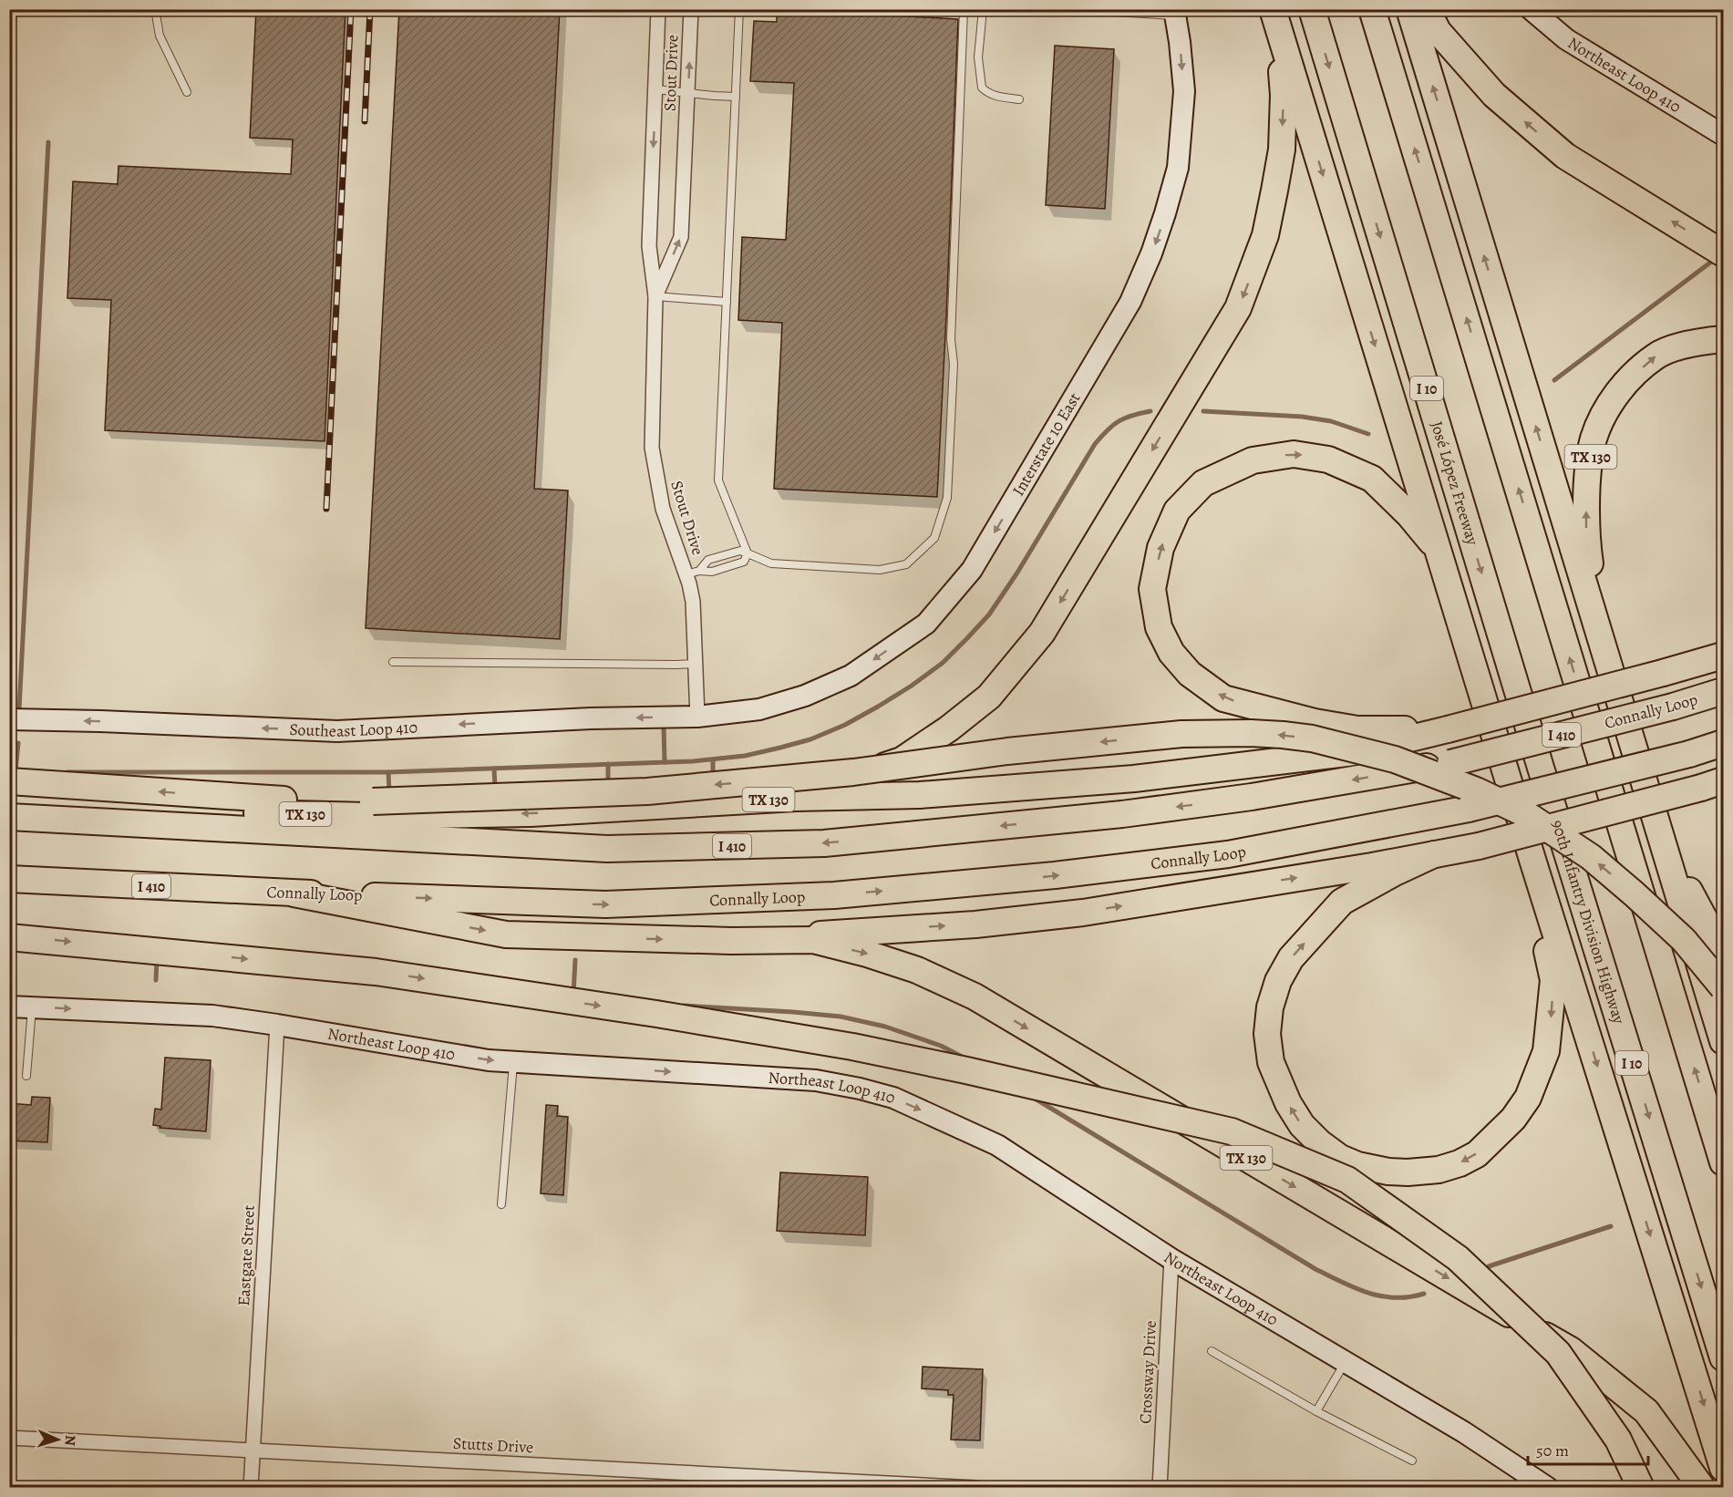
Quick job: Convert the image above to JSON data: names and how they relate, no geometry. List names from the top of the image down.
{
  "streets": {
    "highway": [
      "I 10",
      "TX 130",
      "José López Freeway",
      "Connally Loop",
      "I 410",
      "90th Infantry Division Highway"
    ],
    "main road": ["Northeast Loop 410", "Interstate 10 East", "Southeast Loop 410"],
    "street": [
      "Stout Drive",
      "Eastgate Street",
      "Crossway Drive",
      "Stutts Drive"
    ]
  },
  "crossings": [
    ["Stout Drive", "Interstate 10 East"],
    ["Stout Drive", "Southeast Loop 410"],
    ["Northeast Loop 410", "Eastgate Street"],
    ["Northeast Loop 410", "Crossway Drive"],
    ["Interstate 10 East", "Southeast Loop 410"],
    ["TX 130", "Connally Loop"],
    ["José López Freeway", "90th Infantry Division Highway"],
    ["Eastgate Street", "Stutts Drive"]
  ],
  "one_way": ["Northeast Loop 410", "Interstate 10 East", "Southeast Loop 410"],
  "scale_bar": "50 m",
  "north": "right"
}
